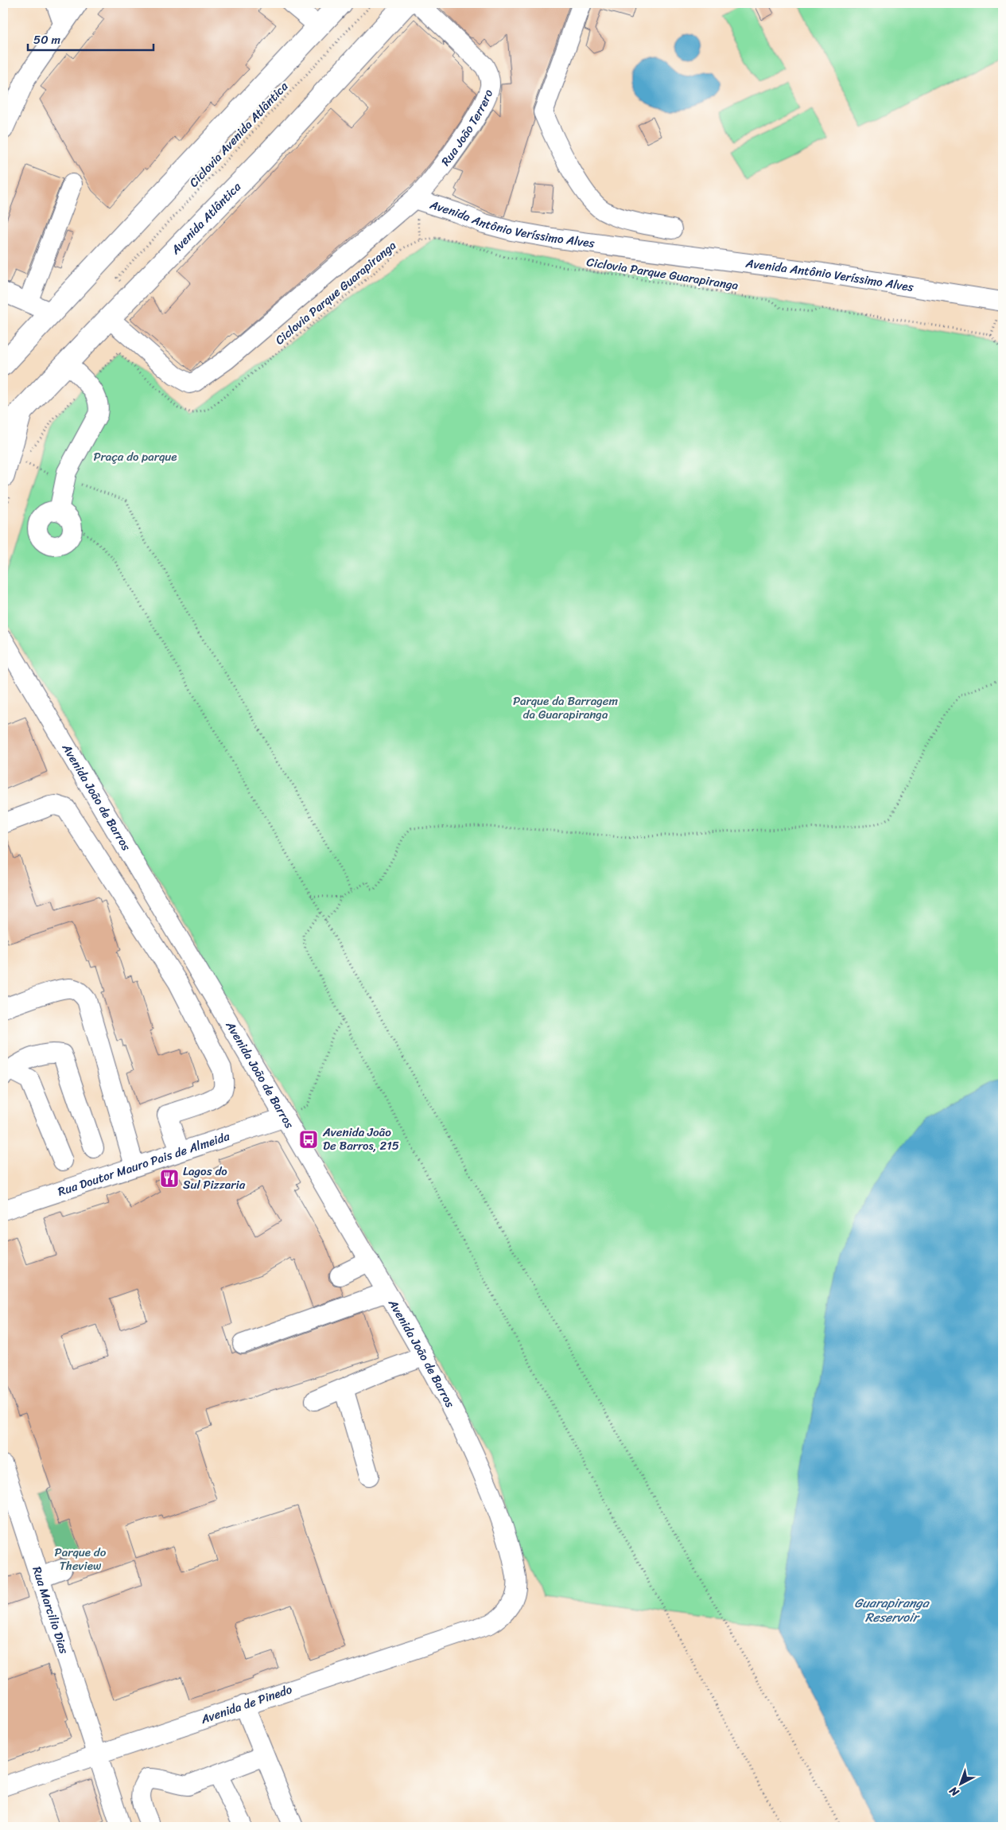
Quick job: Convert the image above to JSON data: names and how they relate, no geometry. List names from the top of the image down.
{
  "streets": {
    "main road": ["Avenida Atlântica"],
    "street": [
      "Rua João Terrero",
      "Avenida Antônio Veríssimo Alves",
      "Avenida João de Barros",
      "Rua Doutor Mauro Pais de Almeida",
      "Rua Marcilio Dias",
      "Avenida de Pinedo"
    ],
    "path": ["Ciclovia Avenida Atlântica", "Ciclovia Parque Guarapiranga"]
  },
  "crossings": [
    ["Rua João Terrero", "Avenida Antônio Veríssimo Alves"],
    ["Avenida Atlântica", "Avenida Antônio Veríssimo Alves"],
    ["Avenida João de Barros", "Rua Doutor Mauro Pais de Almeida"],
    ["Avenida João de Barros", "Avenida de Pinedo"],
    ["Rua Marcilio Dias", "Avenida de Pinedo"]
  ],
  "water": ["Guarapiranga Reservoir"],
  "parks": ["Praça do parque", "Parque da Barragem da Guarapiranga", "Parque do Theview"],
  "places": {
    "bus stop": ["Avenida João De Barros, 215"],
    "restaurant": ["Lagos do Sul Pizzaria"]
  },
  "scale_bar": "50 m",
  "north": "bottom left"
}
